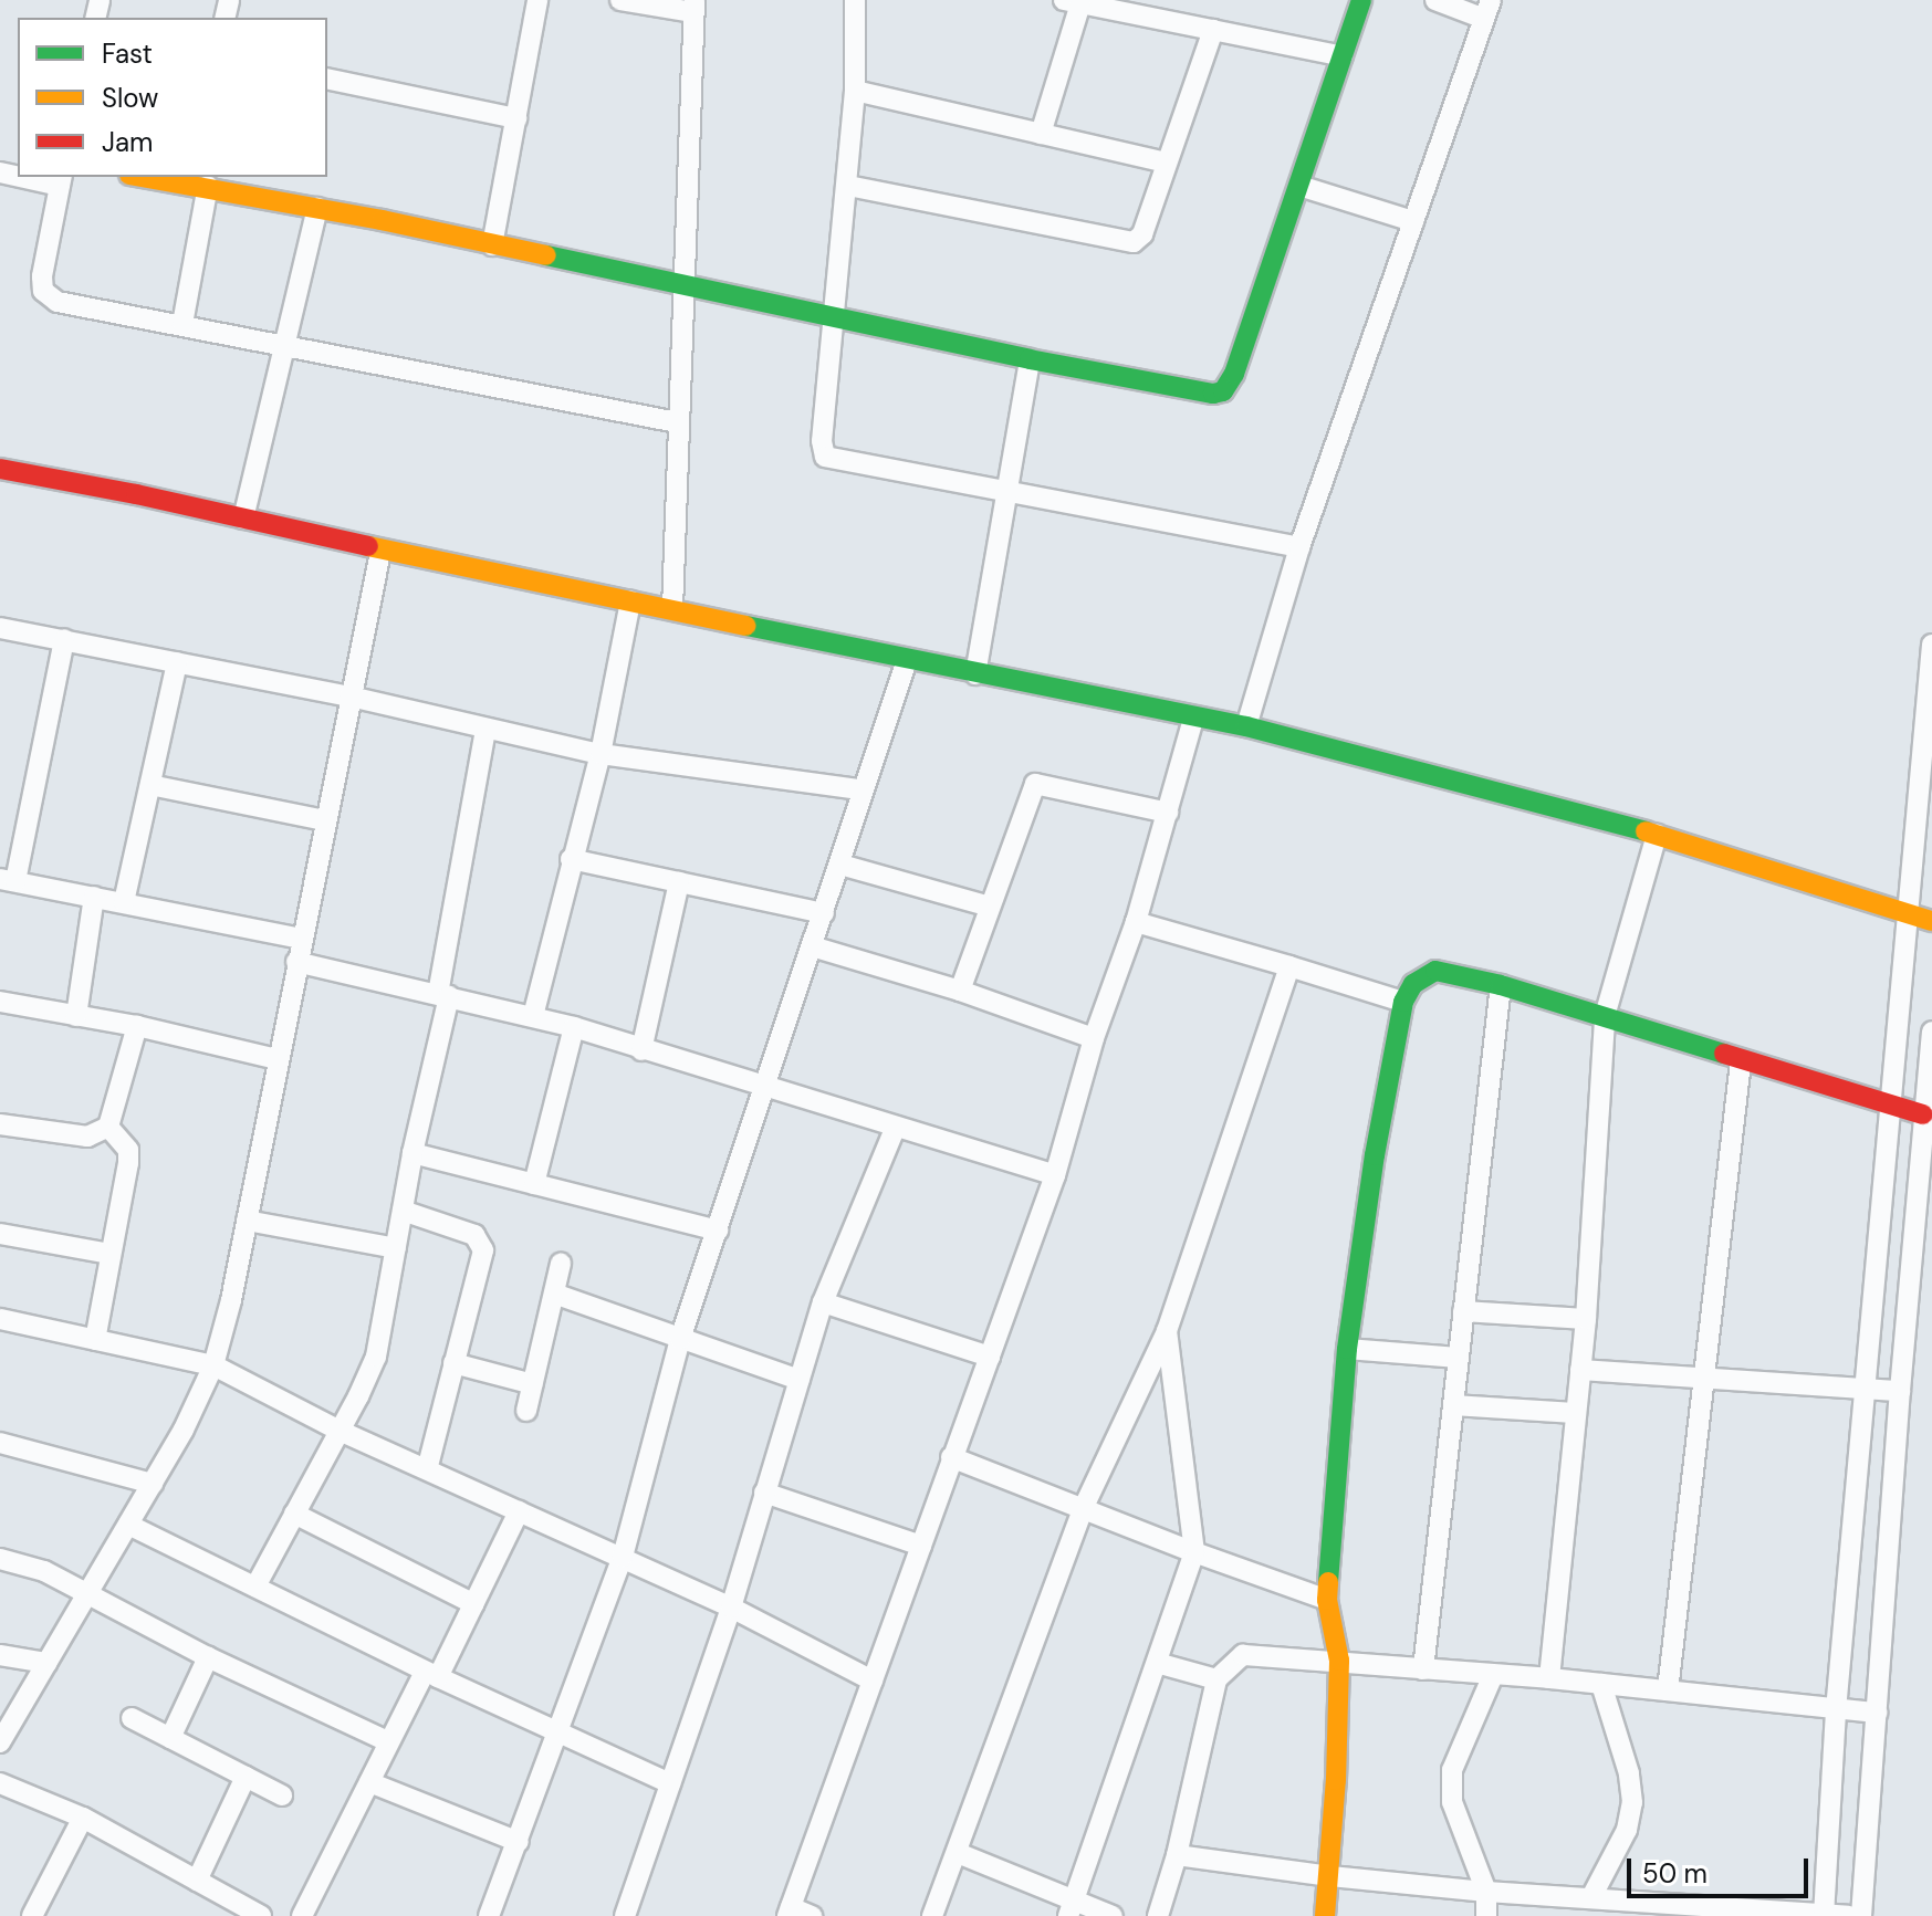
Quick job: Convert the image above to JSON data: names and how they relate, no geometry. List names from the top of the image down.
{
  "legend": ["Fast", "Slow", "Jam"],
  "scale_bar": "50 m"
}
